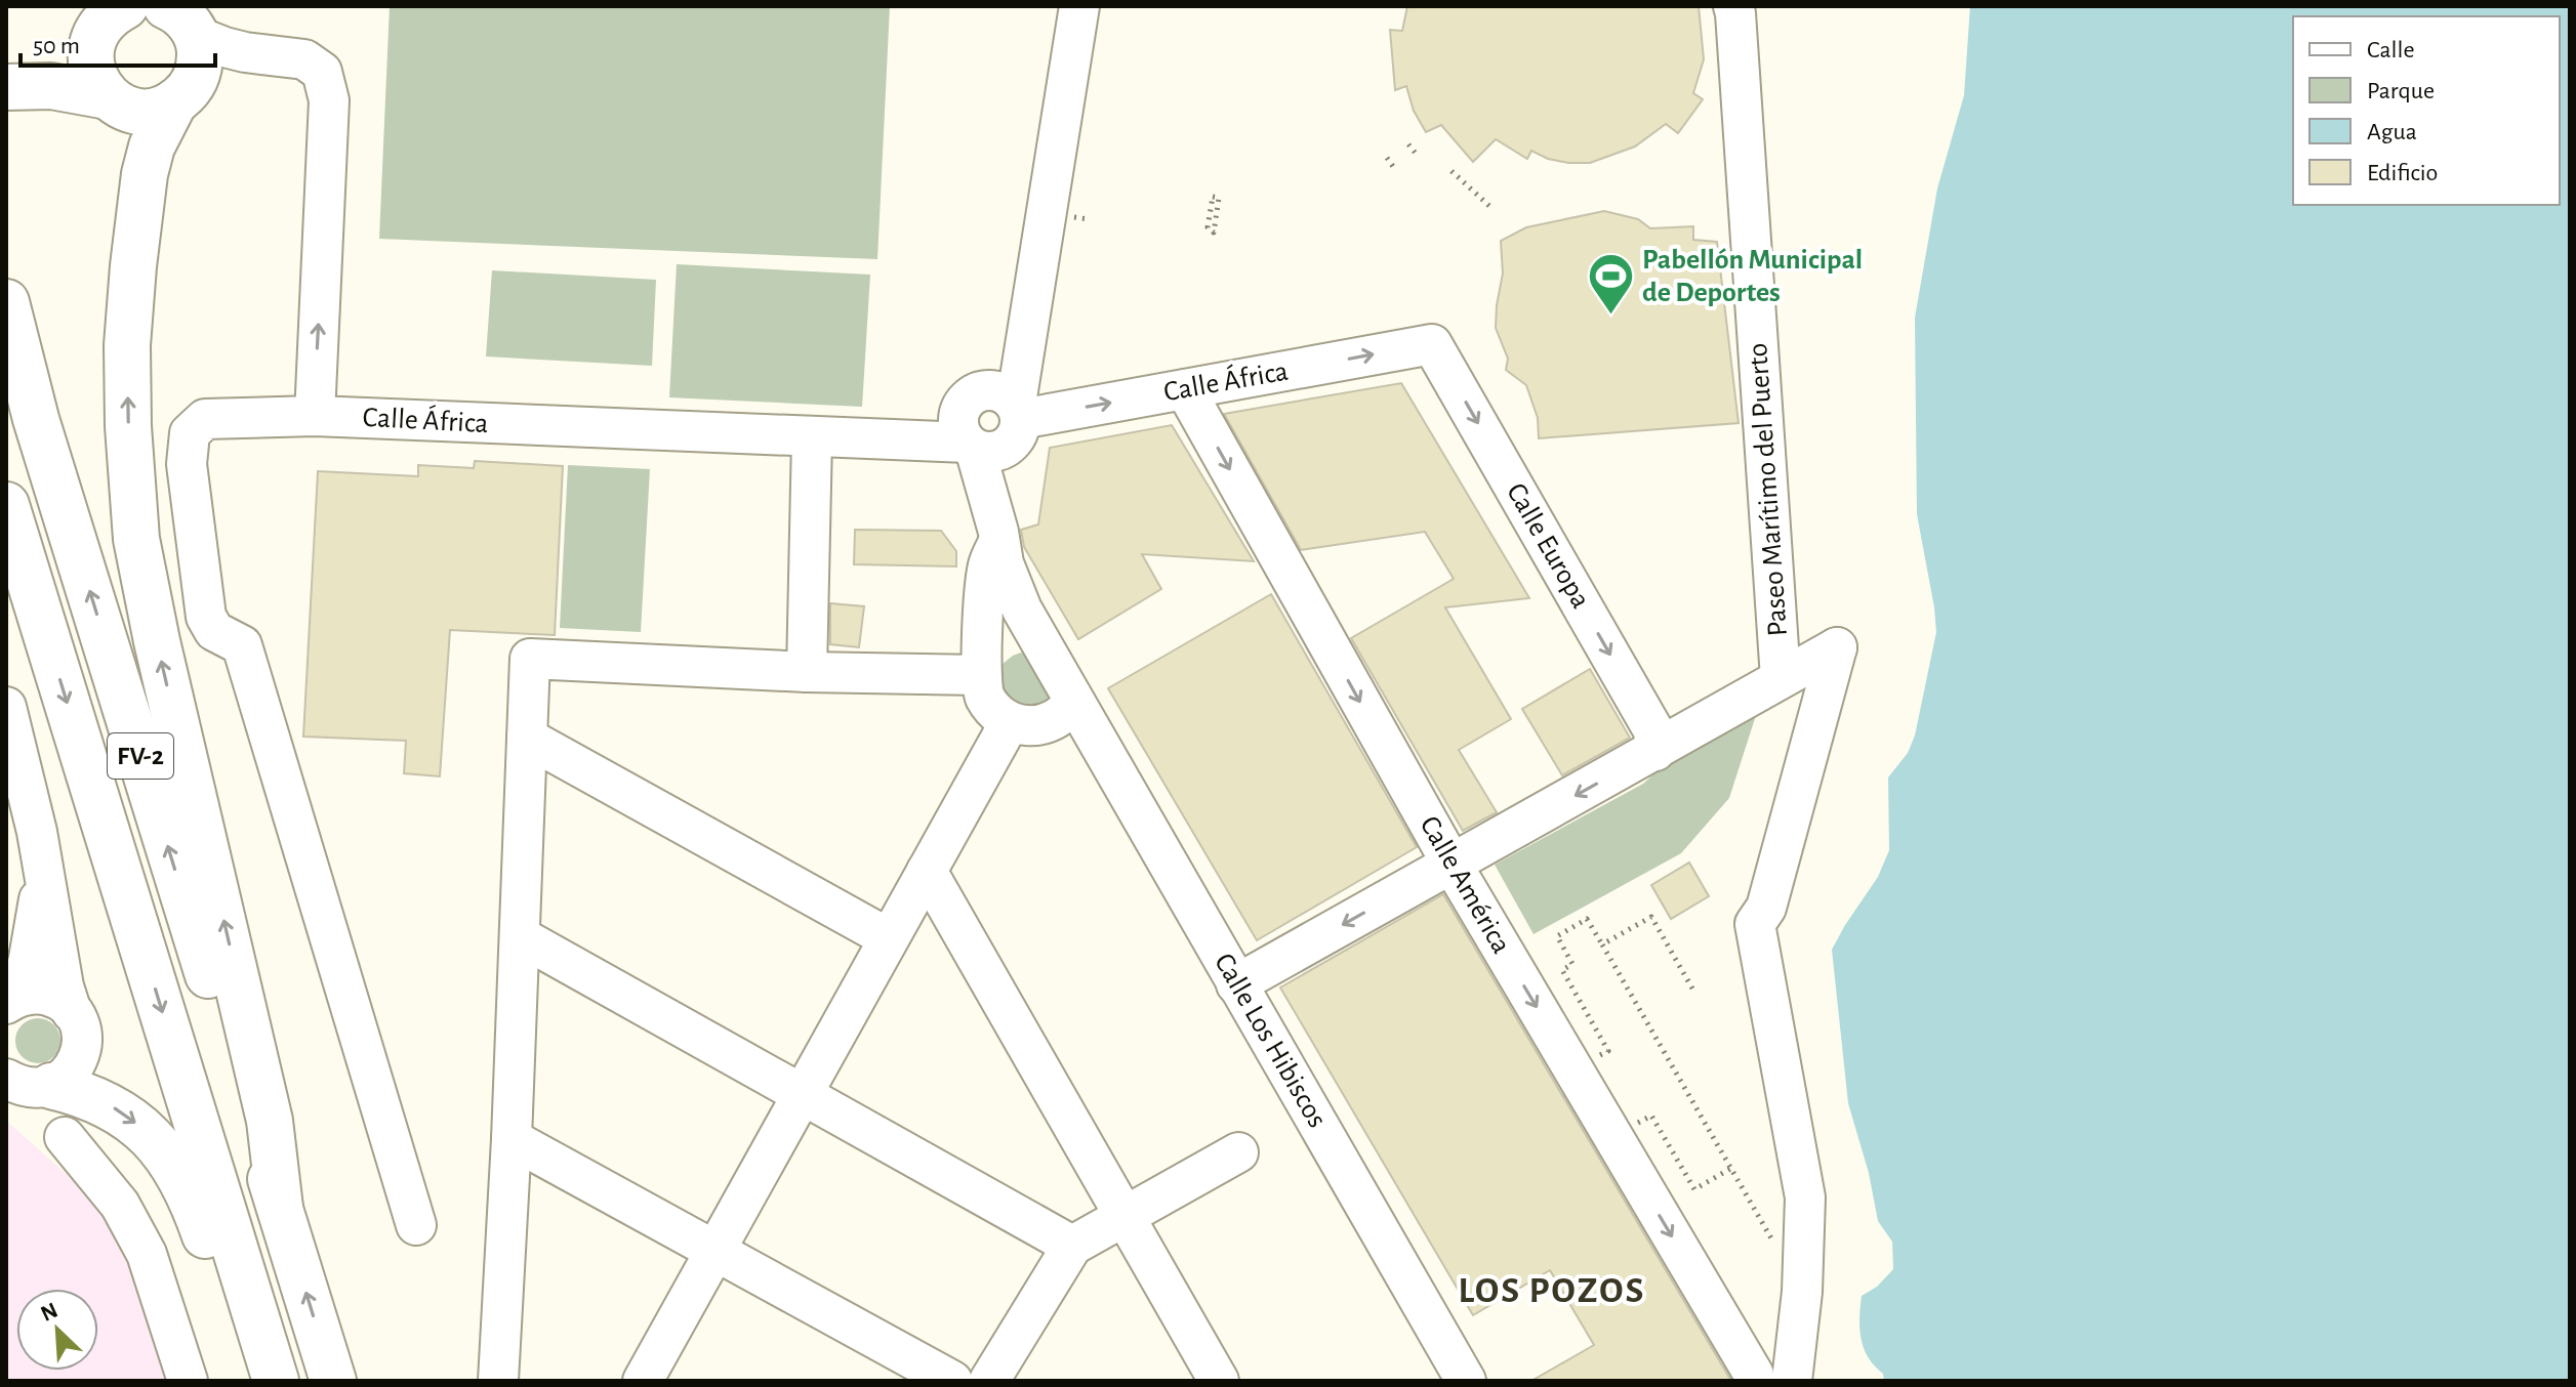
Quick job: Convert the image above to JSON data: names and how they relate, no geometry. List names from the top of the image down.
{
  "streets": {
    "main road": ["FV-2"],
    "street": [
      "Calle África",
      "Paseo Marítimo del Puerto",
      "Calle Europa",
      "Calle América",
      "Calle Los Hibiscos"
    ]
  },
  "crossings": [
    ["Calle África", "Calle Europa"],
    ["Calle África", "Calle América"],
    ["Paseo Marítimo del Puerto", "Calle Europa"],
    ["Paseo Marítimo del Puerto", "Calle América"],
    ["Paseo Marítimo del Puerto", "Calle Los Hibiscos"]
  ],
  "one_way": ["Calle Europa", "Calle América"],
  "districts": ["LOS POZOS"],
  "places": {
    "sports": ["Pabellón Municipal de Deportes"]
  },
  "legend": [
    "Calle",
    "Parque",
    "Agua",
    "Edificio"
  ],
  "scale_bar": "50 m",
  "north": "top left"
}
